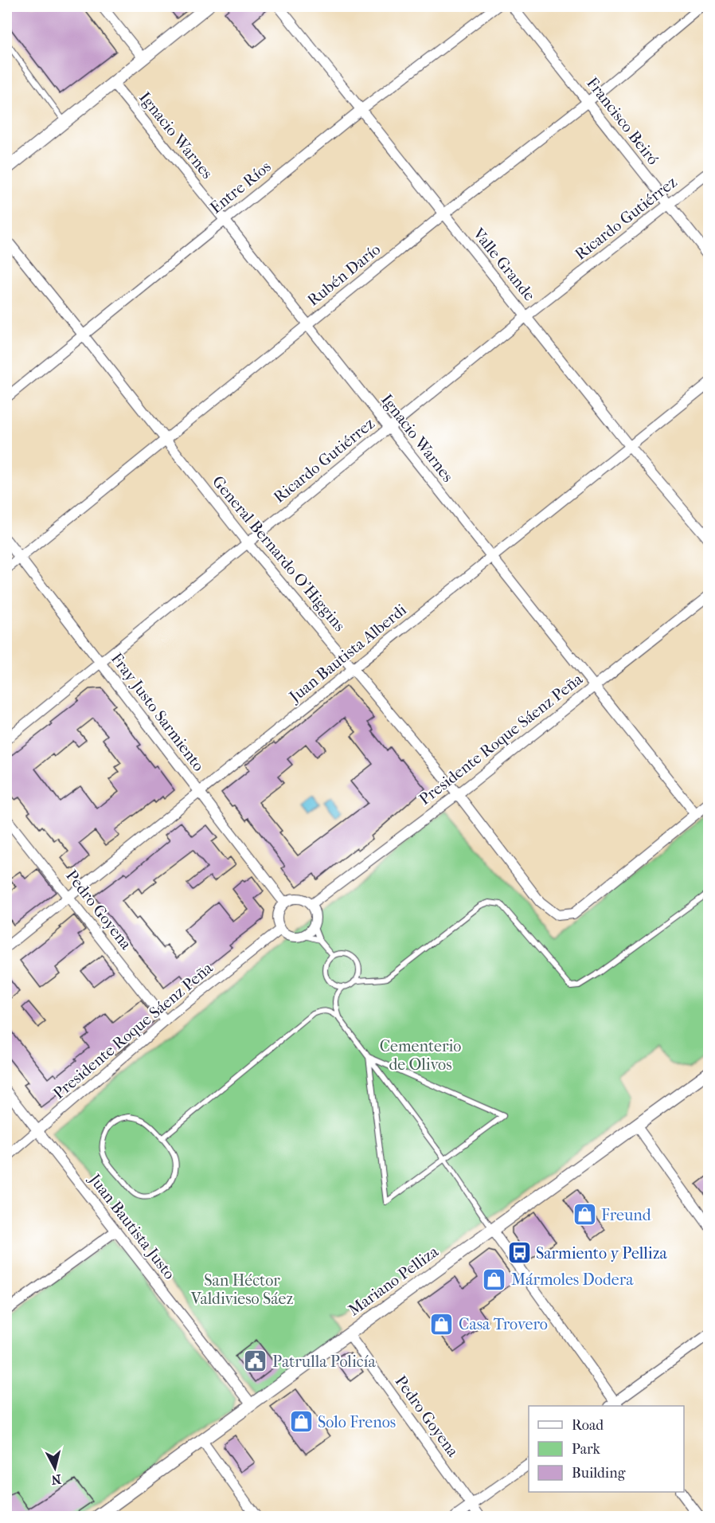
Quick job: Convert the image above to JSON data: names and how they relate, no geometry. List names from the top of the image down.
{
  "streets": {
    "street": [
      "Francisco Beiró",
      "Ignacio Warnes",
      "Entre Ríos",
      "Ricardo Gutiérrez",
      "Valle Grande",
      "Rubén Darío",
      "General Bernardo O'Higgins",
      "Juan Bautista Alberdi",
      "Fray Justo Sarmiento",
      "Presidente Roque Sáenz Peña",
      "Pedro Goyena",
      "Juan Bautista Justo",
      "Mariano Pelliza"
    ]
  },
  "crossings": [
    ["Francisco Beiró", "Ricardo Gutiérrez"],
    ["Francisco Beiró", "Rubén Darío"],
    ["Ignacio Warnes", "Entre Ríos"],
    ["Ignacio Warnes", "Ricardo Gutiérrez"],
    ["Ignacio Warnes", "Rubén Darío"],
    ["Ignacio Warnes", "General Bernardo O'Higgins"],
    ["Ignacio Warnes", "Juan Bautista Alberdi"],
    ["Ignacio Warnes", "Presidente Roque Sáenz Peña"],
    ["Entre Ríos", "Valle Grande"],
    ["Entre Ríos", "General Bernardo O'Higgins"],
    ["Ricardo Gutiérrez", "Valle Grande"],
    ["Ricardo Gutiérrez", "General Bernardo O'Higgins"],
    ["Ricardo Gutiérrez", "Fray Justo Sarmiento"],
    ["Valle Grande", "Rubén Darío"],
    ["Valle Grande", "Juan Bautista Alberdi"],
    ["Rubén Darío", "General Bernardo O'Higgins"],
    ["Rubén Darío", "Fray Justo Sarmiento"],
    ["General Bernardo O'Higgins", "Juan Bautista Alberdi"],
    ["General Bernardo O'Higgins", "Presidente Roque Sáenz Peña"],
    ["Juan Bautista Alberdi", "Fray Justo Sarmiento"],
    ["Juan Bautista Alberdi", "Pedro Goyena"],
    ["Fray Justo Sarmiento", "Presidente Roque Sáenz Peña"],
    ["Presidente Roque Sáenz Peña", "Pedro Goyena"],
    ["Presidente Roque Sáenz Peña", "Juan Bautista Justo"],
    ["Pedro Goyena", "Mariano Pelliza"],
    ["Juan Bautista Justo", "Mariano Pelliza"]
  ],
  "parks": ["Cementerio de Olivos", "San Héctor Valdivieso Sáez"],
  "places": {
    "shop": [
      "Freund",
      "Mármoles Dodera",
      "Casa Trovero",
      "Solo Frenos"
    ],
    "bus stop": ["Sarmiento y Pelliza"],
    "public building": ["Patrulla Policía"]
  },
  "legend": ["Road", "Park", "Building"],
  "north": "bottom"
}
